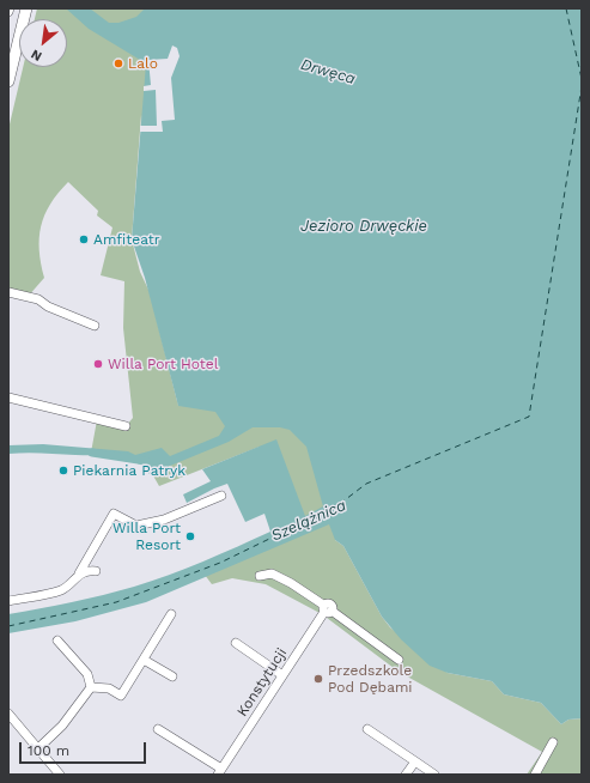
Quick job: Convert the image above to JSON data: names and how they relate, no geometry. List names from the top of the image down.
{
  "streets": {
    "street": ["Konstytucji"]
  },
  "water": ["Drwęca", "Jezioro Drwęckie", "Szelążnica"],
  "places": [
    "Lalo",
    "Amfiteatr",
    "Willa Port Hotel",
    "Piekarnia Patryk",
    "Willa Port Resort",
    "Przedszkole Pod Dębami"
  ],
  "scale_bar": "100 m",
  "north": "bottom left"
}
